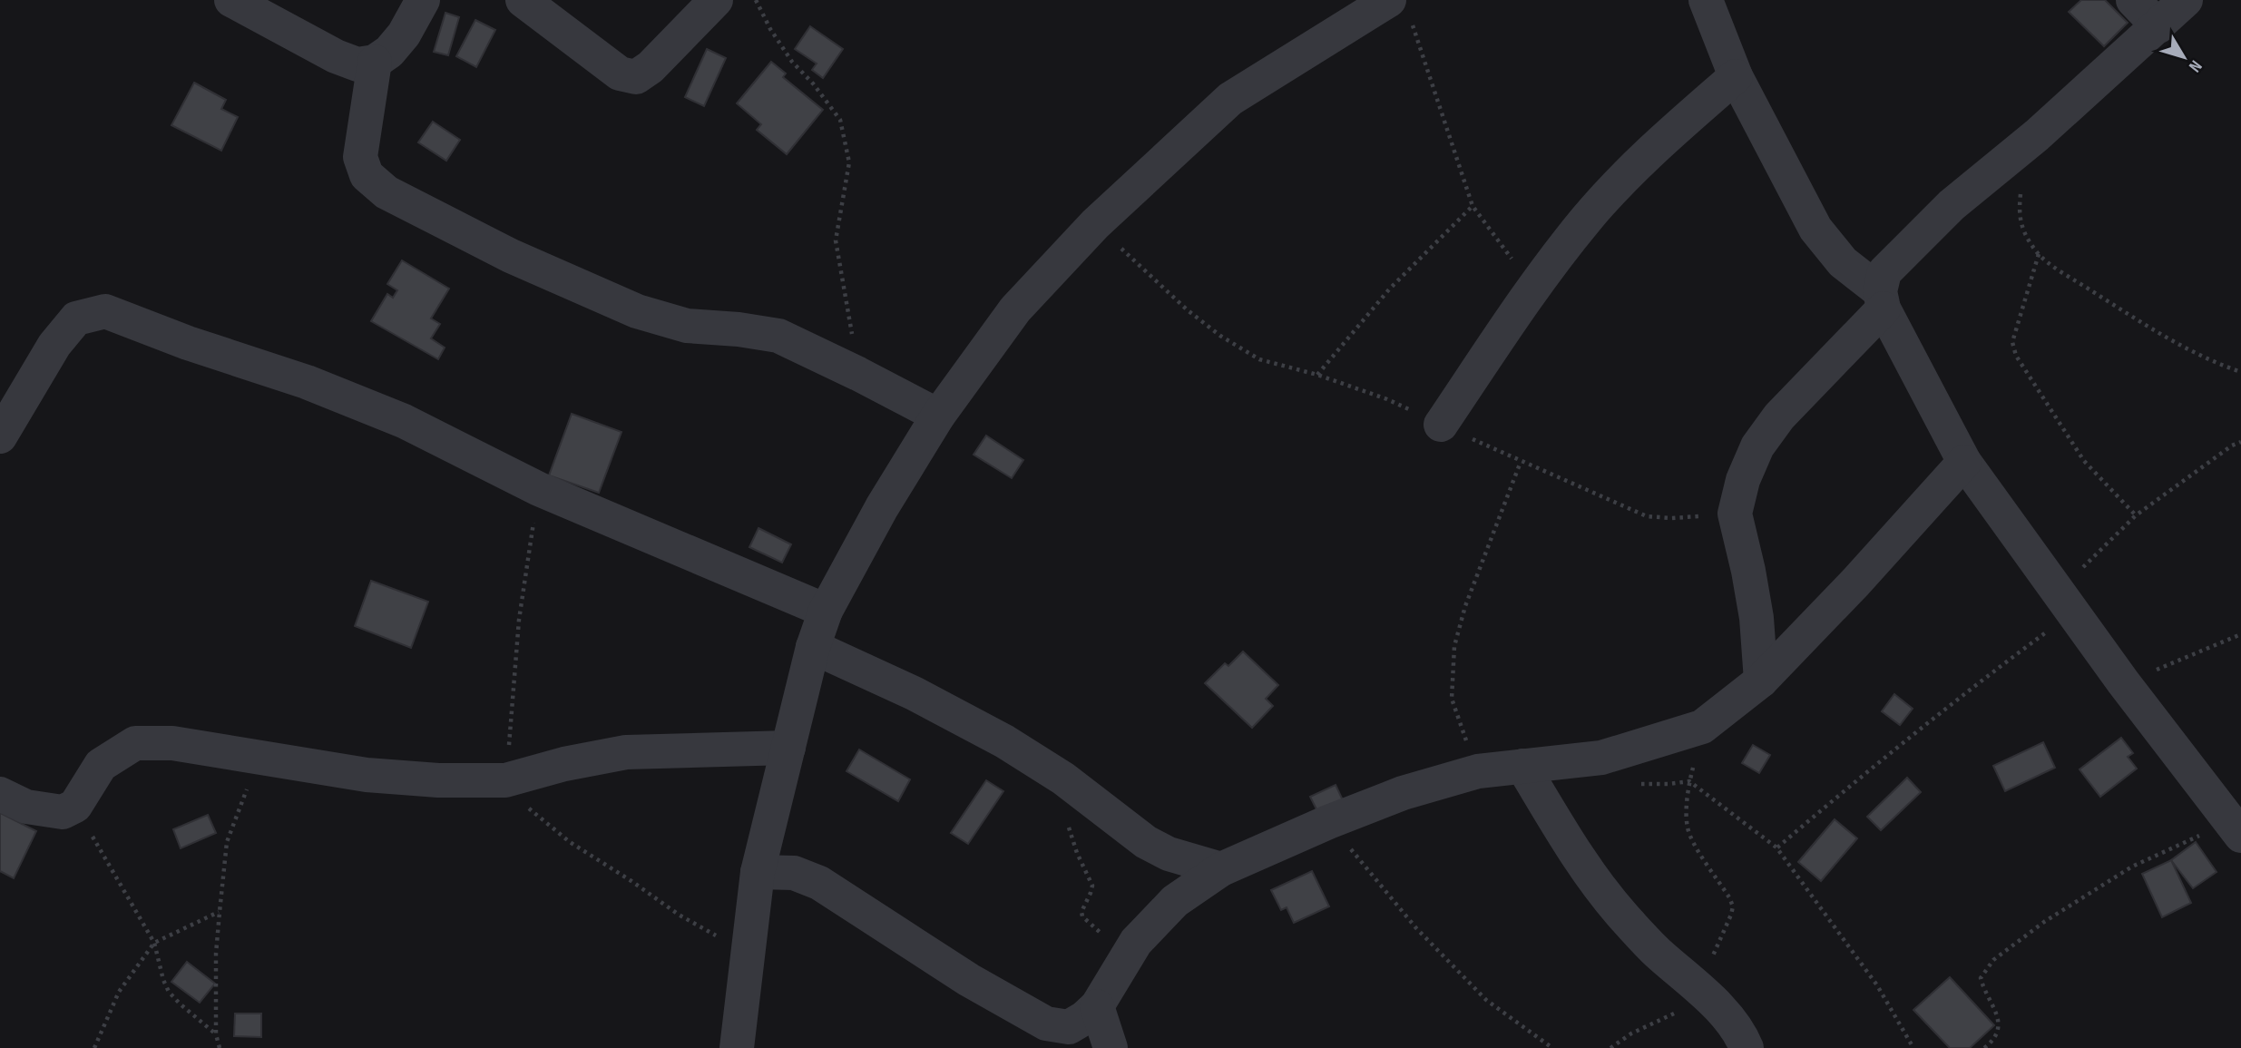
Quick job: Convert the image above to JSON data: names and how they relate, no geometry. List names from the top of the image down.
{
  "north": "bottom right"
}
